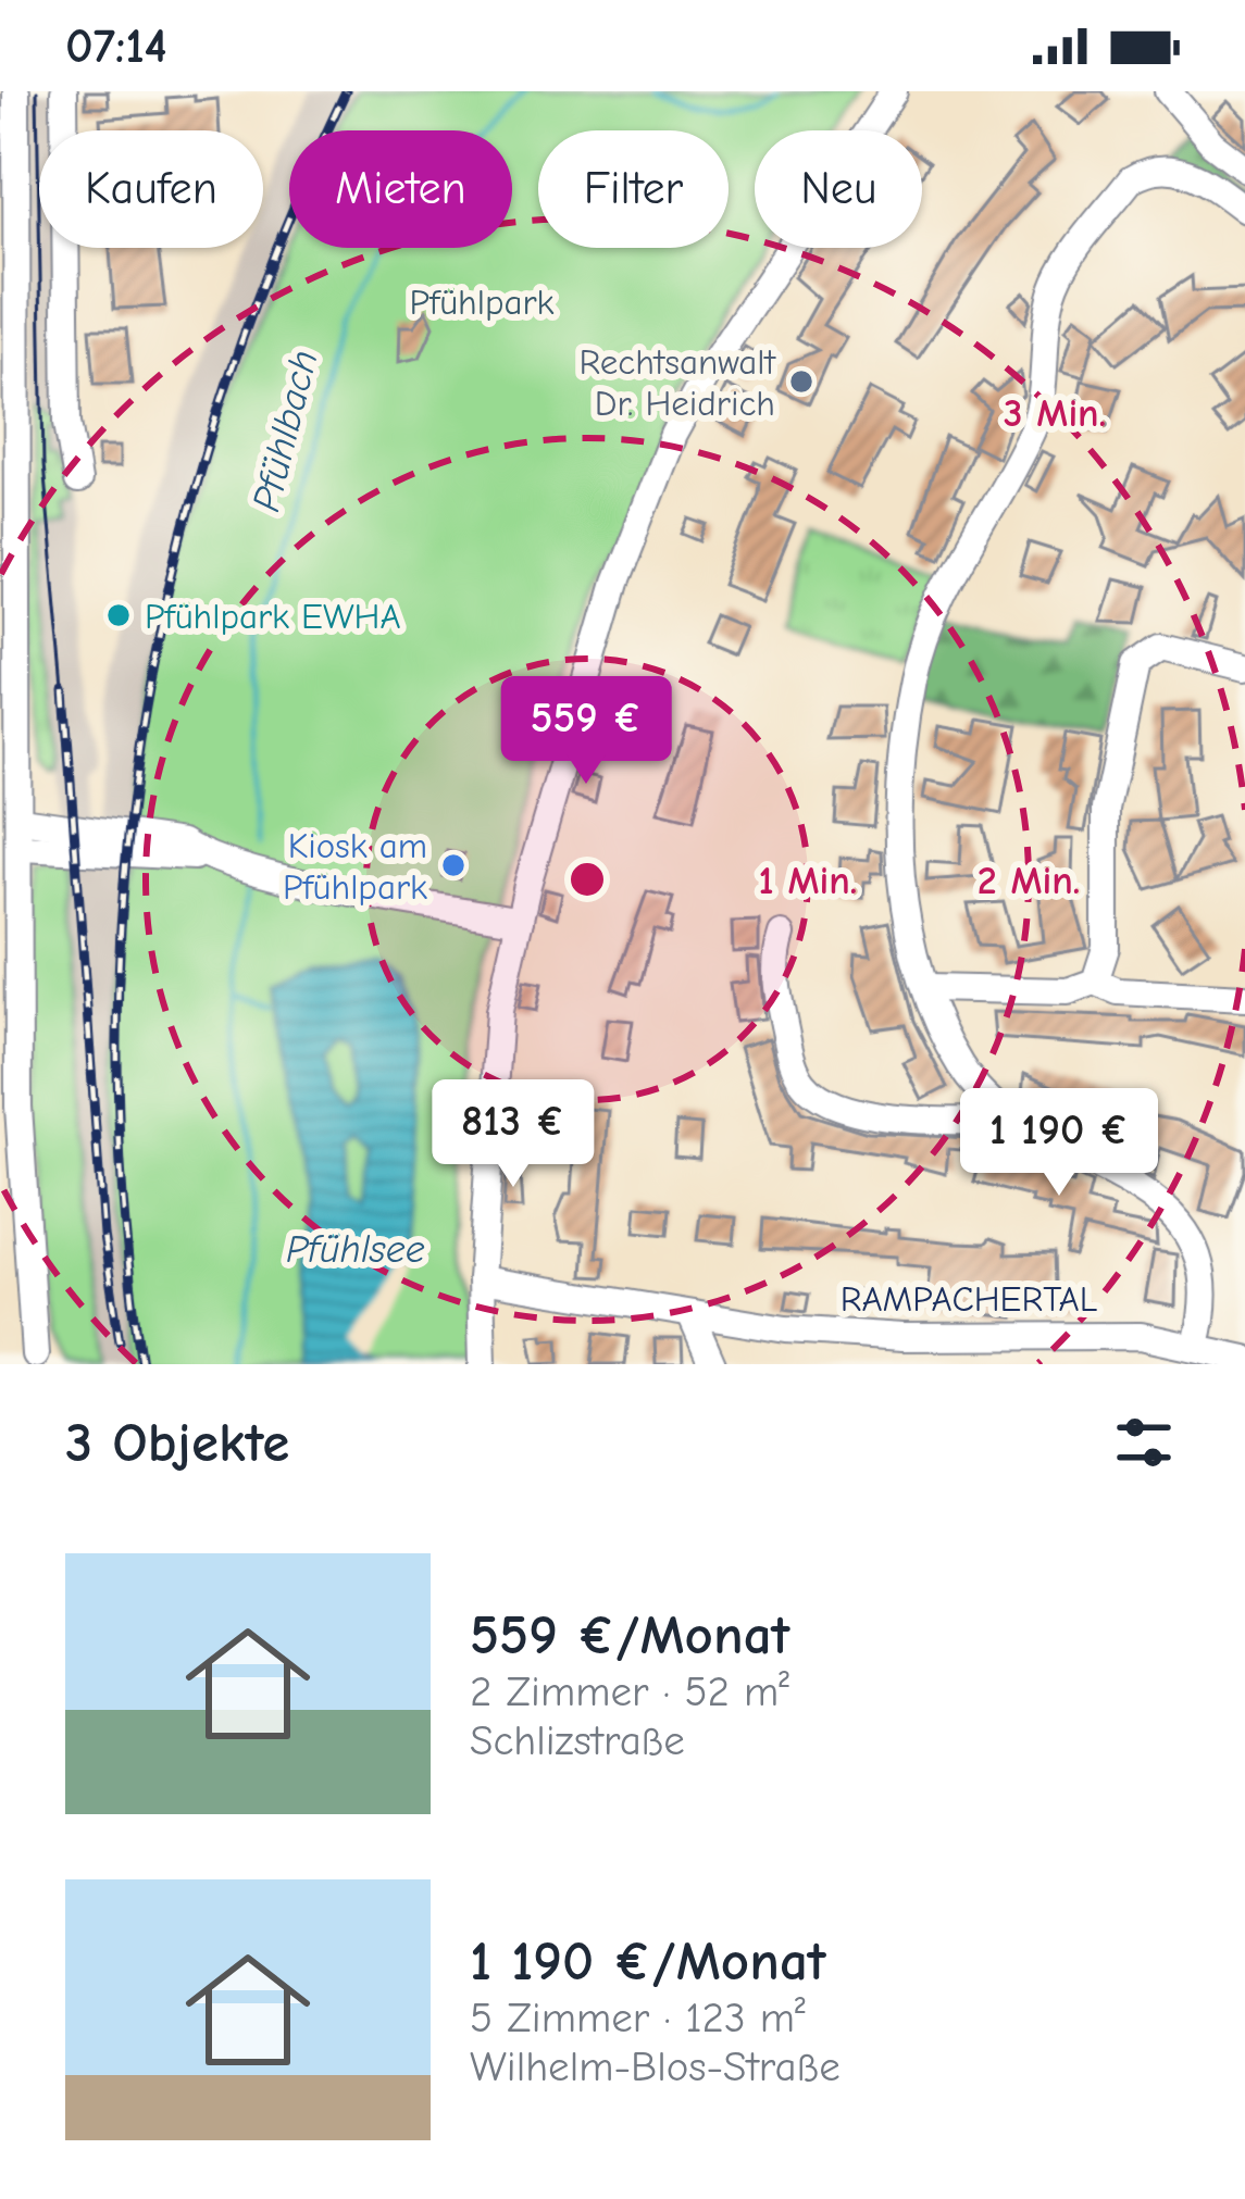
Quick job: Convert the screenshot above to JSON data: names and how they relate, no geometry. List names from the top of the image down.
{
  "streets": {
    "street": ["RAMPACHERTAL"]
  },
  "water": ["Pfühlbach", "Pfühlsee"],
  "parks": ["Pfühlpark"],
  "places": ["Rechtsanwalt Dr. Heidrich", "Pfühlpark EWHA", "Kiosk am Pfühlpark"],
  "page": {
    "status": "07:14",
    "chip": [
      "Kaufen",
      "Mieten",
      "Filter",
      "Neu"
    ],
    "price": ["559 €", "813 €", "1 190 €"],
    "heading": "3 Objekte",
    "list": [
      {
        "name": "559 €/Monat",
        "note": "2 Zimmer · 52 m² · Schlizstraße"
      },
      {
        "name": "1 190 €/Monat",
        "note": "5 Zimmer · 123 m² · Wilhelm-Blos-Straße"
      }
    ]
  },
  "rings": ["3 Min.", "1 Min.", "2 Min."]
}
